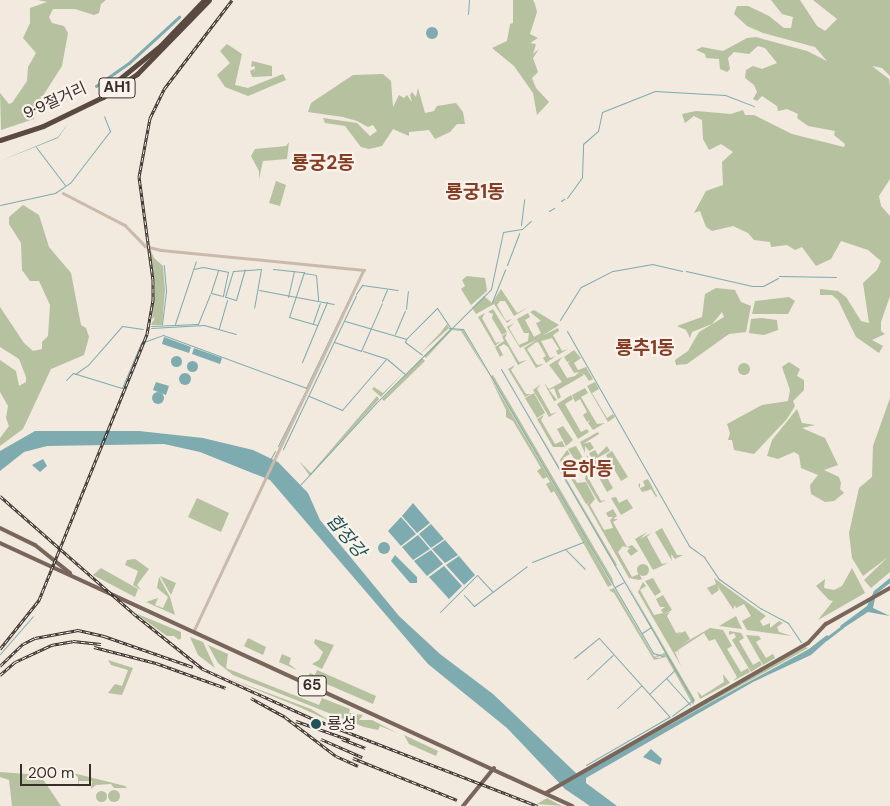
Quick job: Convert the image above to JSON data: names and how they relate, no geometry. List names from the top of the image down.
{
  "streets": {
    "highway": ["AH1", "9·9절거리"],
    "main road": ["65"]
  },
  "districts": [
    "룡궁2동",
    "룡궁1동",
    "룡추1동",
    "은하동"
  ],
  "water": ["합장강"],
  "places": ["룡성"],
  "scale_bar": "200 m"
}
